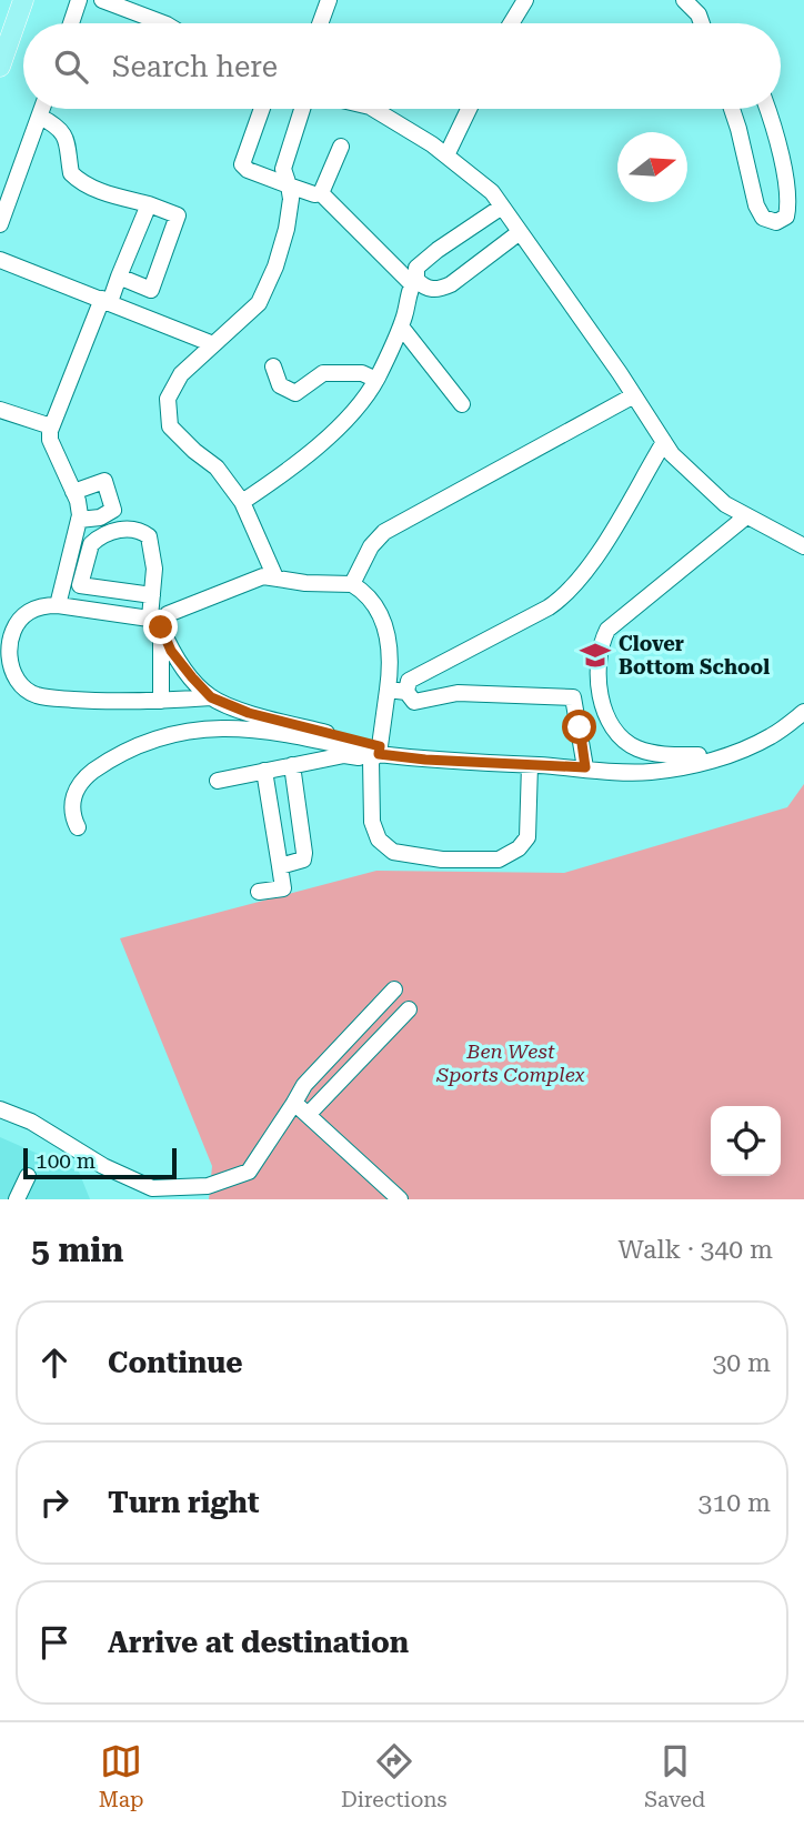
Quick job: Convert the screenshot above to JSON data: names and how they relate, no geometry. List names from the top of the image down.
{
  "parks": ["Ben West Sports Complex"],
  "places": {
    "school or university": ["Clover Bottom School"]
  },
  "scale_bar": "100 m",
  "north": "right",
  "page": {
    "search": "Search here",
    "scale": "100 m",
    "heading": ["5 min", "Walk · 340 m"],
    "list": [
      ["Continue", "30 m"],
      ["Turn right", "310 m"],
      "Arrive at destination"
    ],
    "nav": ["Map", "Directions", "Saved"]
  }
}
